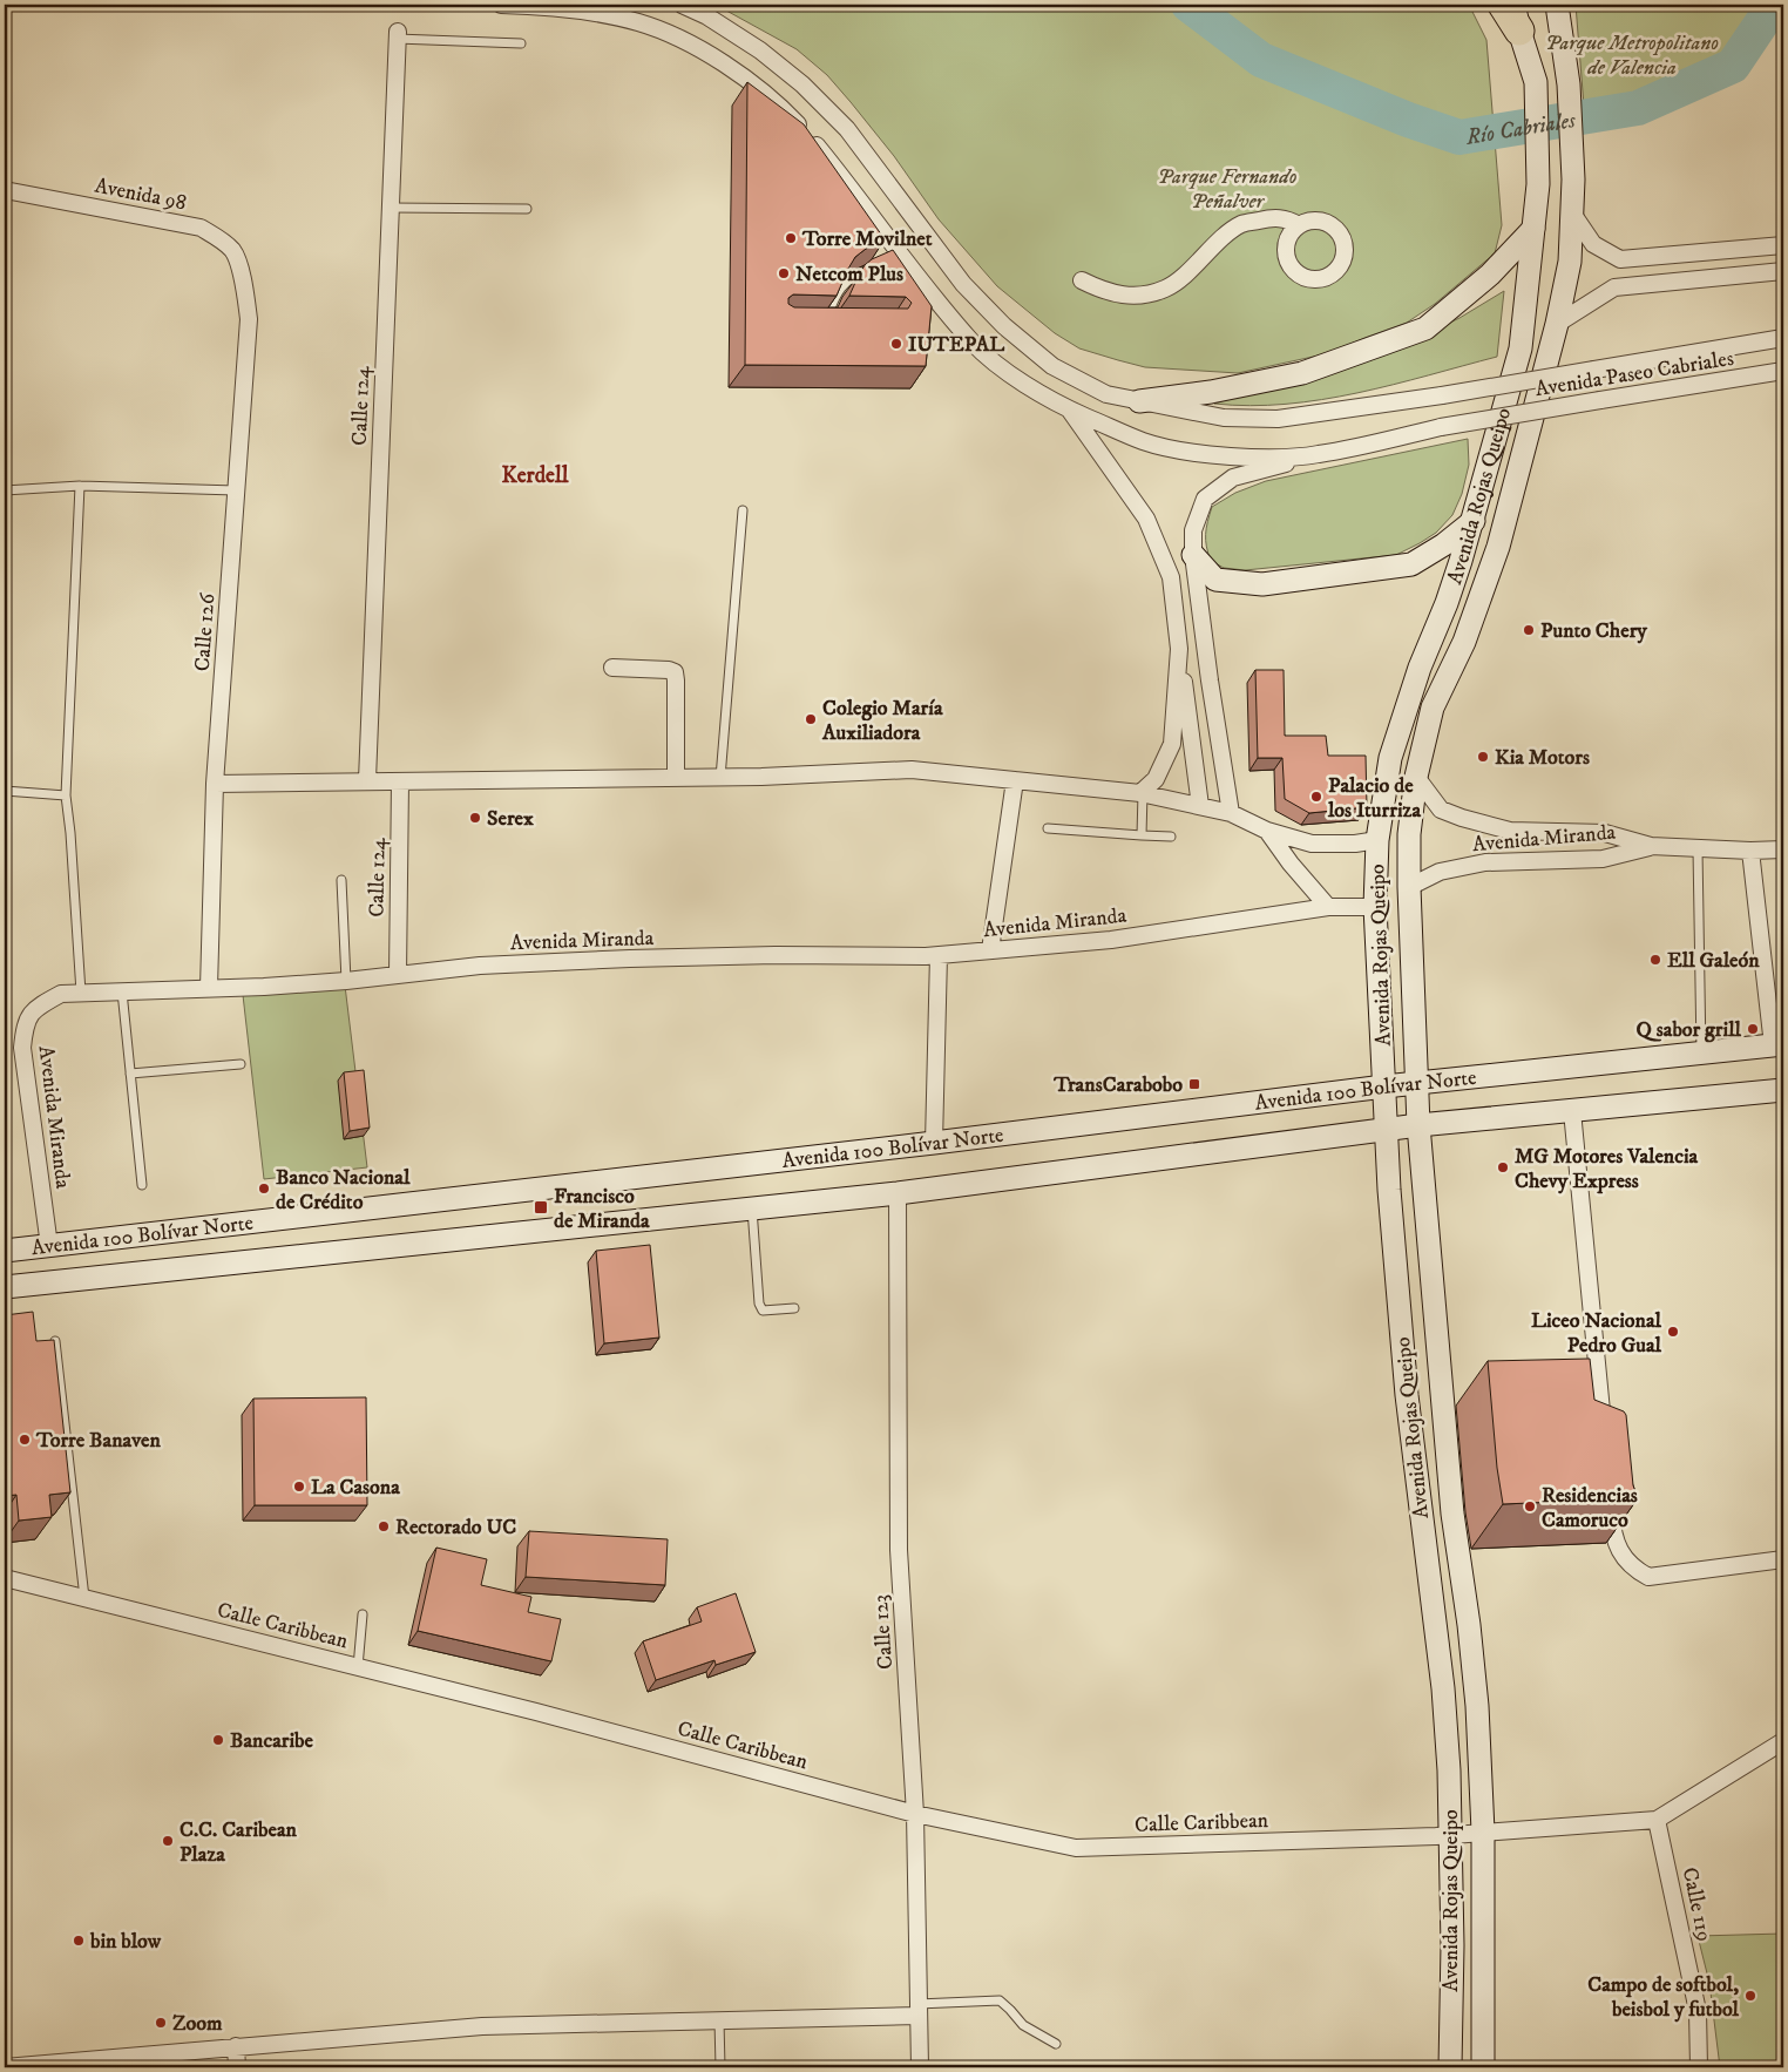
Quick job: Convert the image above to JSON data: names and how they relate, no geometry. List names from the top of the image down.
{
  "streets": {
    "street": [
      "Avenida 98",
      "Avenida Paseo Cabriales",
      "Calle 124",
      "Avenida Rojas Queipo",
      "Calle 126",
      "Avenida Miranda",
      "Avenida 100 Bolívar Norte",
      "Calle Caribbean",
      "Calle 123",
      "Calle 119"
    ]
  },
  "crossings": [
    ["Avenida 98", "Calle 126"],
    ["Calle 124", "Avenida Miranda"],
    ["Avenida Rojas Queipo", "Avenida Miranda"],
    ["Avenida Rojas Queipo", "Avenida 100 Bolívar Norte"],
    ["Avenida Rojas Queipo", "Calle Caribbean"],
    ["Calle 126", "Avenida Miranda"],
    ["Avenida Miranda", "Avenida 100 Bolívar Norte"],
    ["Avenida 100 Bolívar Norte", "Calle 123"],
    ["Calle Caribbean", "Calle 123"],
    ["Calle Caribbean", "Calle 119"]
  ],
  "districts": ["Kerdell"],
  "water": ["Río Cabriales"],
  "parks": ["Parque Metropolitano de Valencia", "Parque Fernando Peñalver"],
  "places": {
    "other": [
      "Torre Movilnet",
      "Netcom Plus",
      "IUTEPAL",
      "Punto Chery",
      "Colegio María Auxiliadora",
      "Kia Motors",
      "Palacio de los Iturriza",
      "Serex",
      "Ell Galeón",
      "Q sabor grill",
      "MG Motores Valencia Chevy Express",
      "Banco Nacional de Crédito",
      "Liceo Nacional Pedro Gual",
      "Torre Banaven",
      "La Casona",
      "Residencias Camoruco",
      "Rectorado UC",
      "Bancaribe",
      "C.C. Caribean Plaza",
      "bin blow",
      "Campo de softbol, beisbol y futbol",
      "Zoom"
    ],
    "transit": ["TransCarabobo", "Francisco de Miranda"]
  }
}
